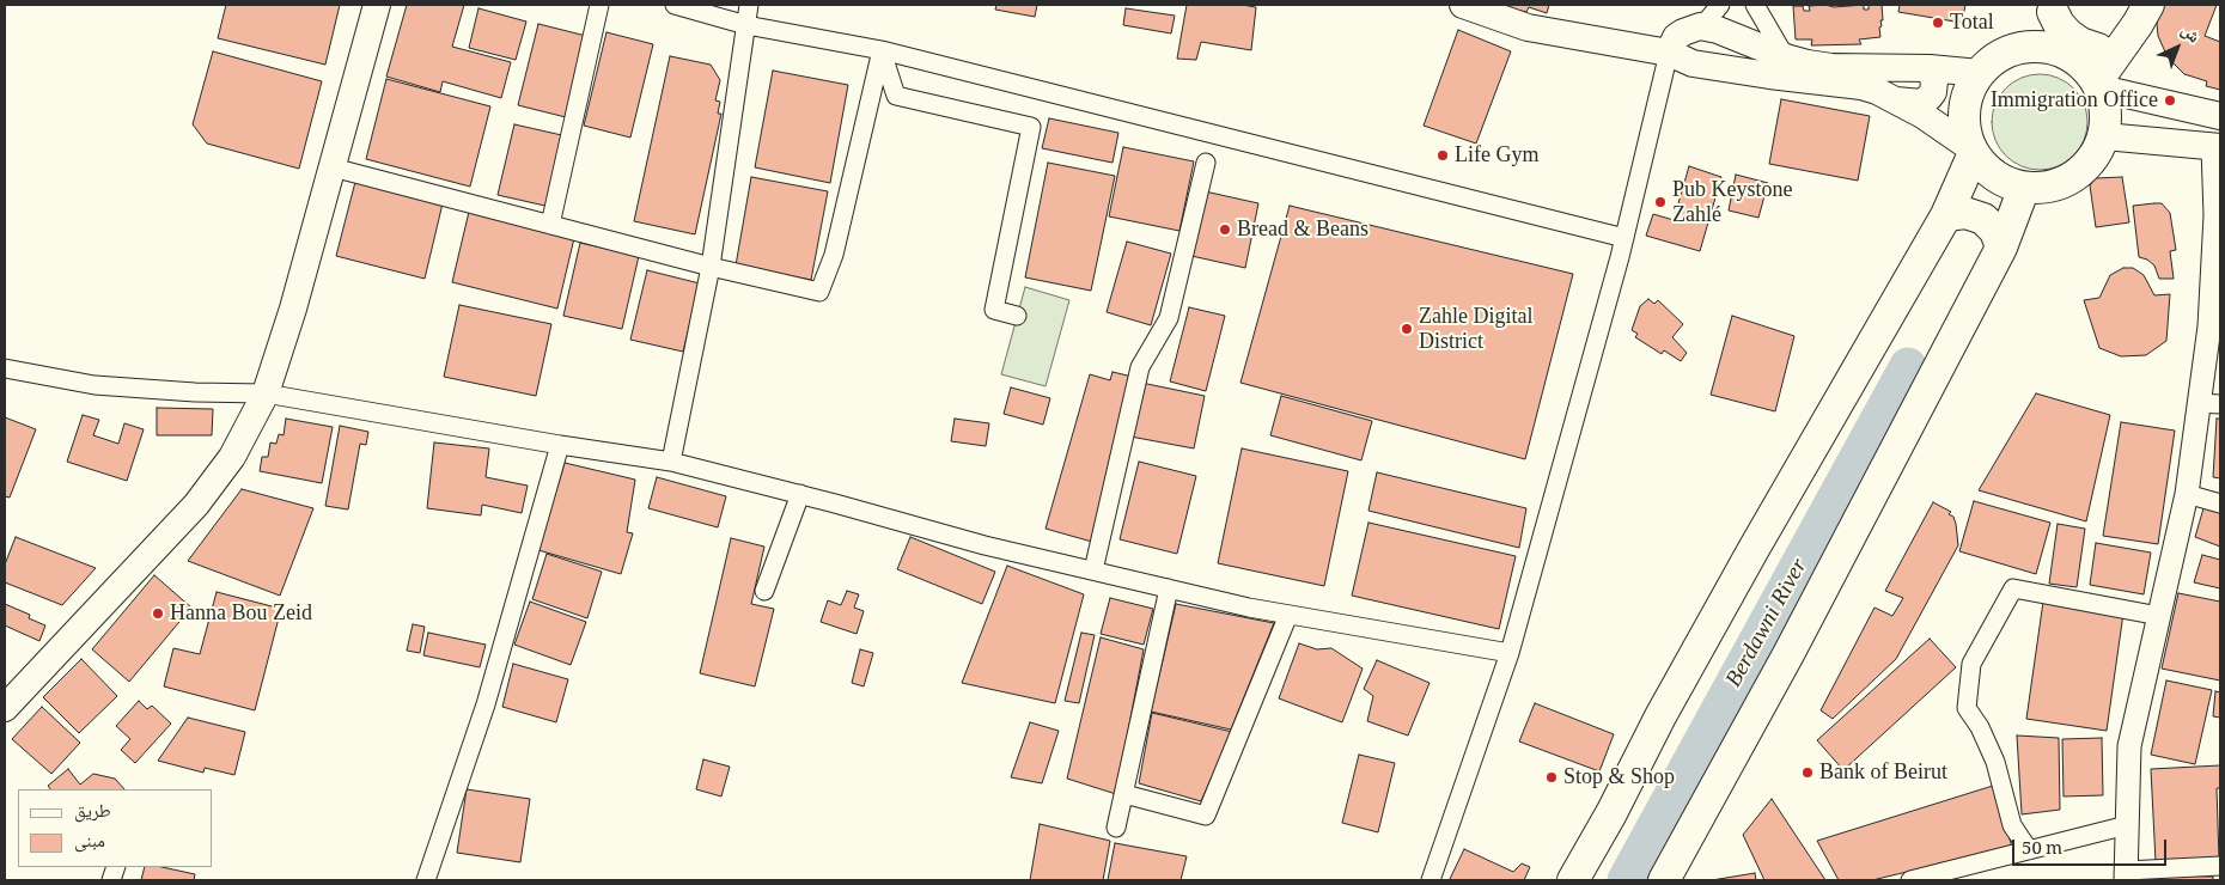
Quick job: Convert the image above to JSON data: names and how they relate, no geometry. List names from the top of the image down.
{
  "water": ["Berdawni River"],
  "places": [
    "Total",
    "Immigration Office",
    "Life Gym",
    "Pub Keystone Zahlé",
    "Bread & Beans",
    "Zahle Digital District",
    "Hanna Bou Zeid",
    "Bank of Beirut",
    "Stop & Shop"
  ],
  "legend": ["طريق", "مبنى"],
  "scale_bar": "50 m",
  "north": "top right"
}
